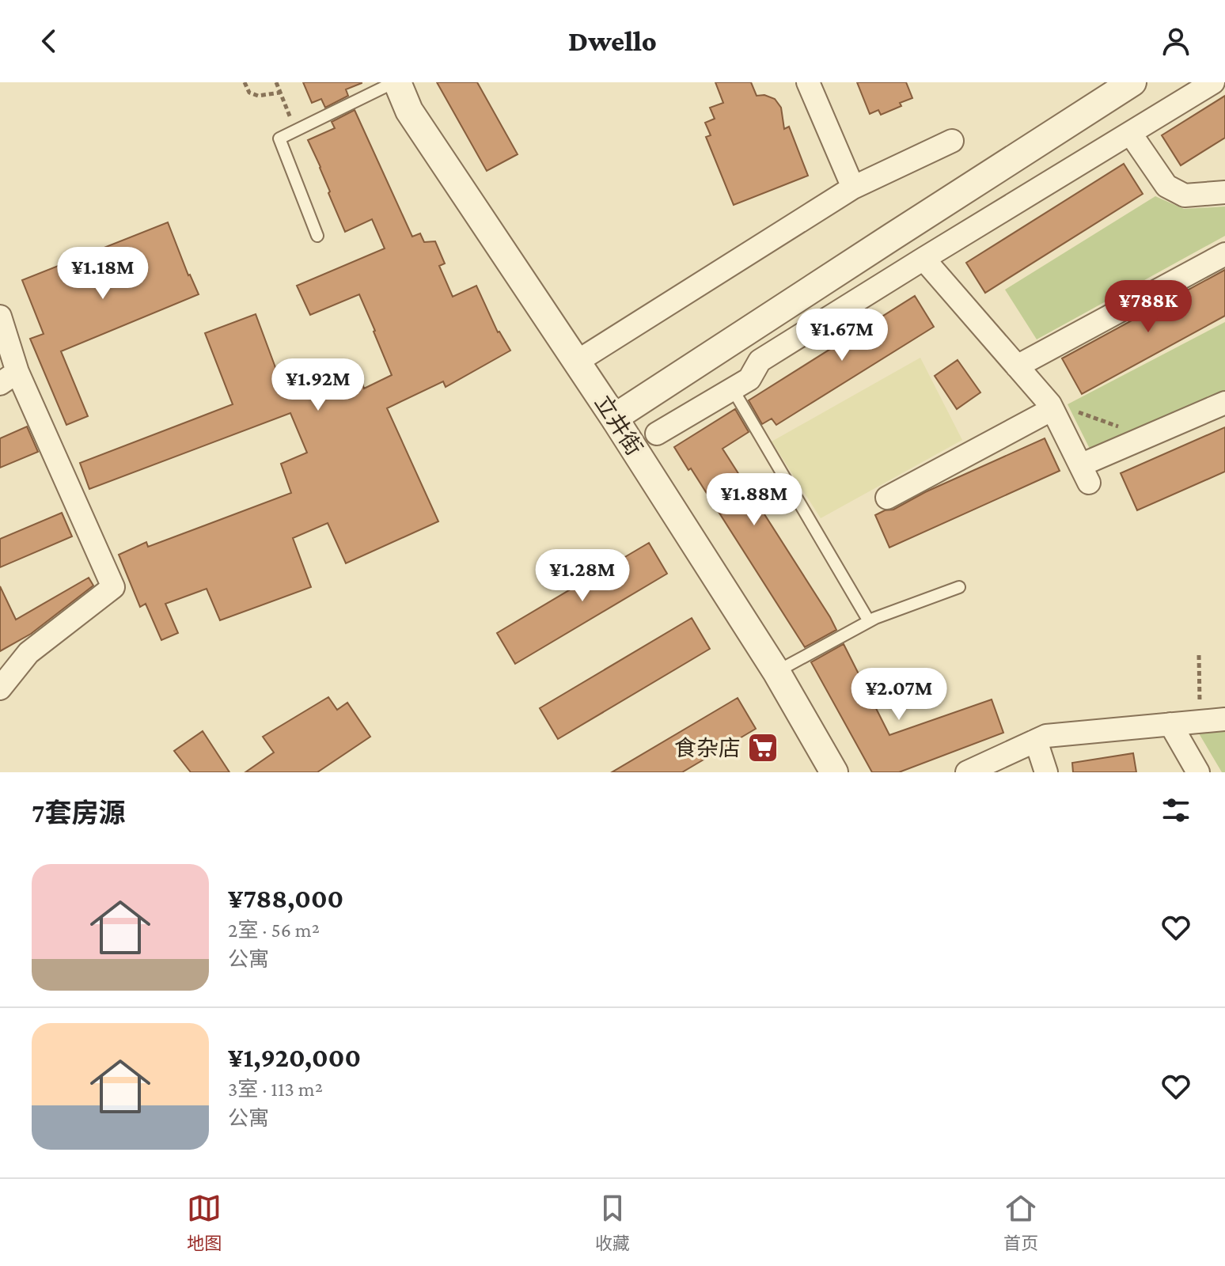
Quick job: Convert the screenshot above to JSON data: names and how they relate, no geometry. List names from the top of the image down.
{
  "streets": {
    "street": ["立井街"]
  },
  "places": {
    "supermarket": ["食杂店"]
  },
  "page": {
    "header": "Dwello",
    "price": [
      "¥1.18M",
      "¥788K",
      "¥1.67M",
      "¥1.92M",
      "¥1.88M",
      "¥1.28M",
      "¥2.07M"
    ],
    "heading": "7套房源",
    "list": [
      {
        "name": "¥788,000",
        "note": "2室 · 56 m² · 公寓"
      },
      {
        "name": "¥1,920,000",
        "note": "3室 · 113 m² · 公寓"
      }
    ],
    "tabs": ["地图", "收藏", "首页"]
  }
}
